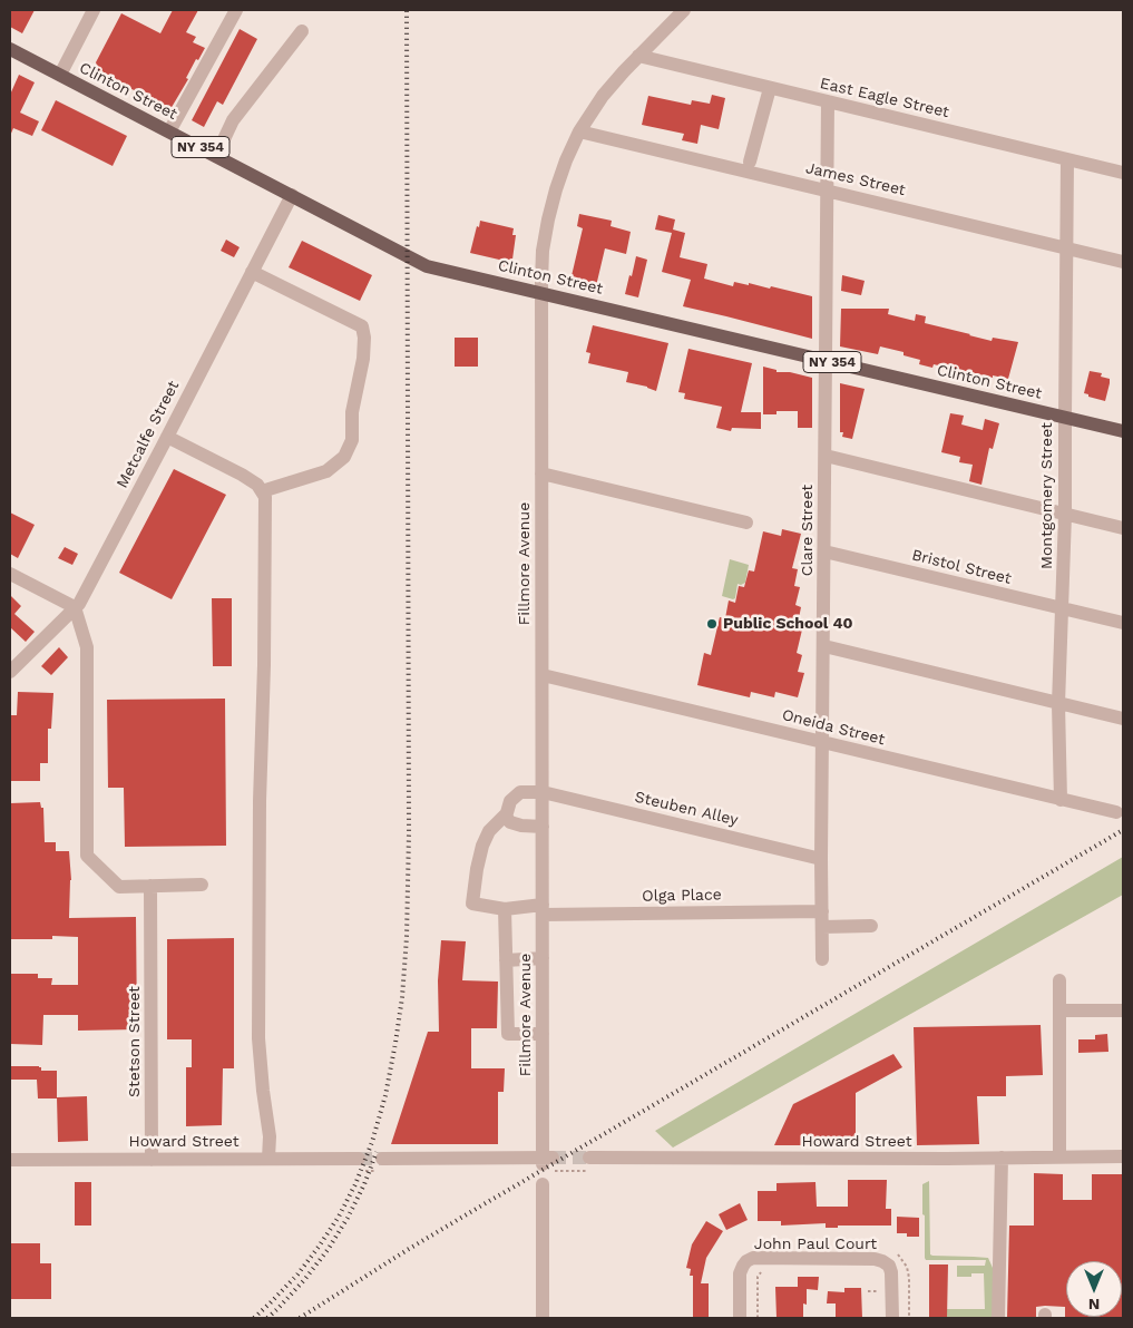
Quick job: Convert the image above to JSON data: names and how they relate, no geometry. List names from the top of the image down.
{
  "streets": {
    "main road": ["Clinton Street", "NY 354"],
    "street": [
      "East Eagle Street",
      "James Street",
      "Metcalfe Street",
      "Montgomery Street",
      "Clare Street",
      "Fillmore Avenue",
      "Bristol Street",
      "Oneida Street",
      "Steuben Alley",
      "Olga Place",
      "Stetson Street",
      "Howard Street",
      "John Paul Court"
    ]
  },
  "crossings": [
    ["Clinton Street", "Metcalfe Street"],
    ["Clinton Street", "Montgomery Street"],
    ["Clinton Street", "Clare Street"],
    ["Clinton Street", "Fillmore Avenue"],
    ["East Eagle Street", "Montgomery Street"],
    ["East Eagle Street", "Clare Street"],
    ["East Eagle Street", "Fillmore Avenue"],
    ["James Street", "Montgomery Street"],
    ["James Street", "Clare Street"],
    ["James Street", "Fillmore Avenue"],
    ["Montgomery Street", "Bristol Street"],
    ["Montgomery Street", "Oneida Street"],
    ["Clare Street", "Bristol Street"],
    ["Clare Street", "Oneida Street"],
    ["Clare Street", "Steuben Alley"],
    ["Clare Street", "Olga Place"],
    ["Fillmore Avenue", "Oneida Street"],
    ["Fillmore Avenue", "Steuben Alley"],
    ["Fillmore Avenue", "Olga Place"],
    ["Stetson Street", "Howard Street"]
  ],
  "places": ["Public School 40"],
  "north": "bottom"
}
